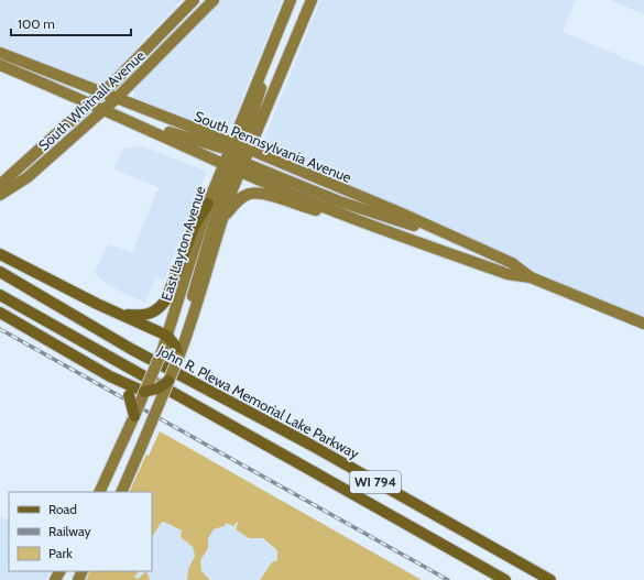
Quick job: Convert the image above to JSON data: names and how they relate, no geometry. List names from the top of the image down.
{
  "streets": {
    "main road": [
      "South Whitnall Avenue",
      "South Pennsylvania Avenue",
      "East Layton Avenue",
      "John R. Plewa Memorial Lake Parkway",
      "WI 794"
    ]
  },
  "crossings": [
    ["South Whitnall Avenue", "South Pennsylvania Avenue"],
    ["South Pennsylvania Avenue", "East Layton Avenue"]
  ],
  "legend": ["Road", "Railway", "Park"],
  "scale_bar": "100 m"
}
